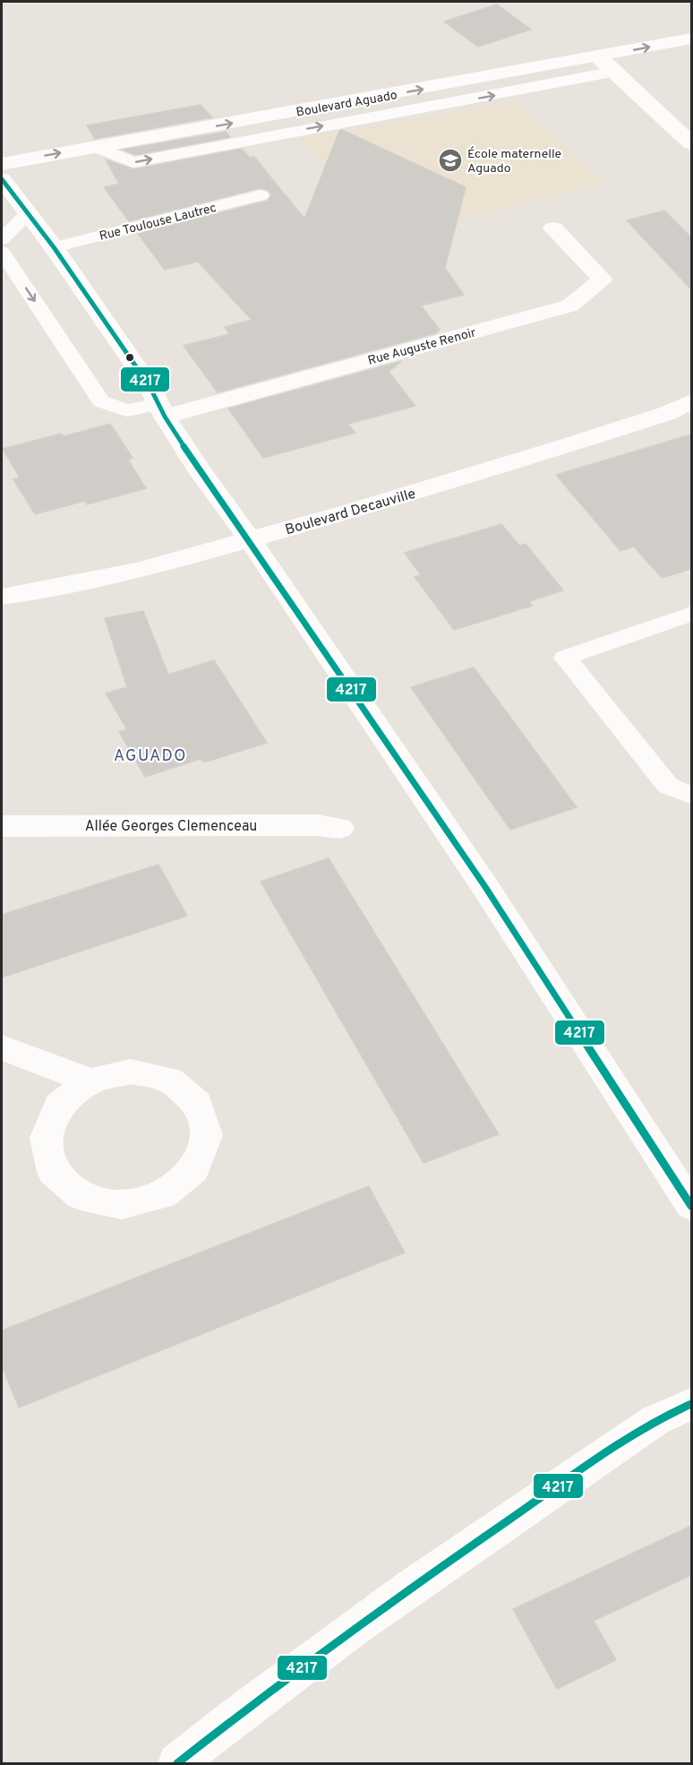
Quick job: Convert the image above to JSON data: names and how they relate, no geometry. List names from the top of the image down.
{
  "streets": {
    "street": [
      "Boulevard Aguado",
      "Rue Auguste Renoir",
      "Boulevard Decauville",
      "Allée Georges Clemenceau"
    ],
    "lane": ["Rue Toulouse Lautrec"]
  },
  "one_way": ["Boulevard Aguado"],
  "districts": ["AGUADO"],
  "places": {
    "school or university": ["École maternelle Aguado"]
  },
  "lines": ["transit line 4217"]
}
